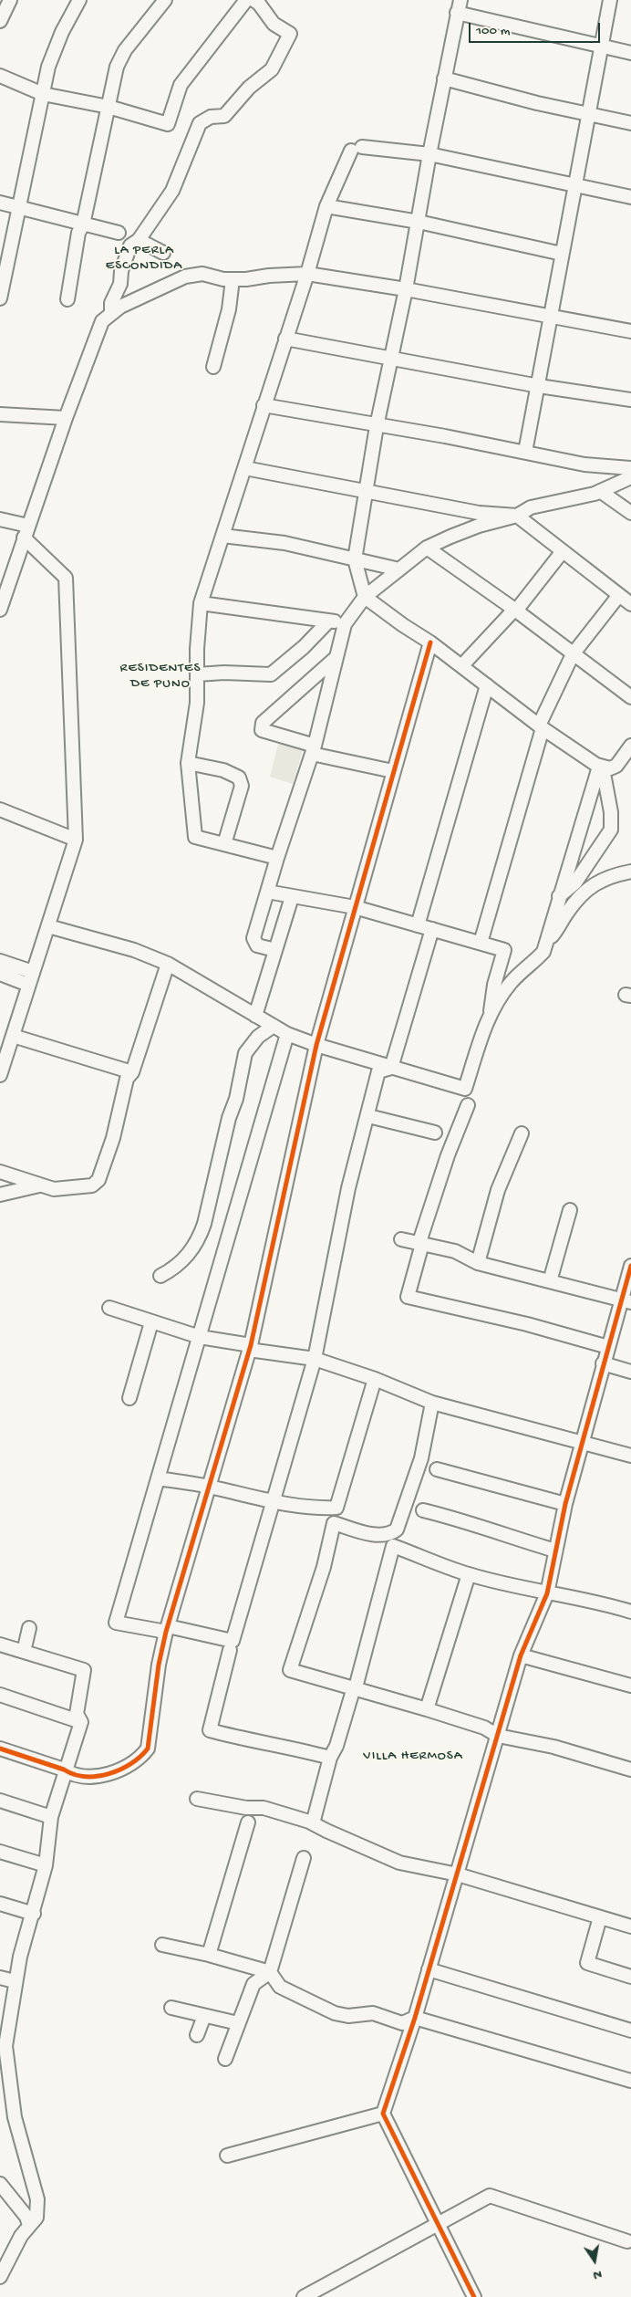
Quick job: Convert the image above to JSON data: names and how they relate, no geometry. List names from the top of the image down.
{
  "districts": ["LA PERLA ESCONDIDA", "RESIDENTES DE PUNO", "VILLA HERMOSA"],
  "scale_bar": "100 m",
  "north": "bottom"
}
